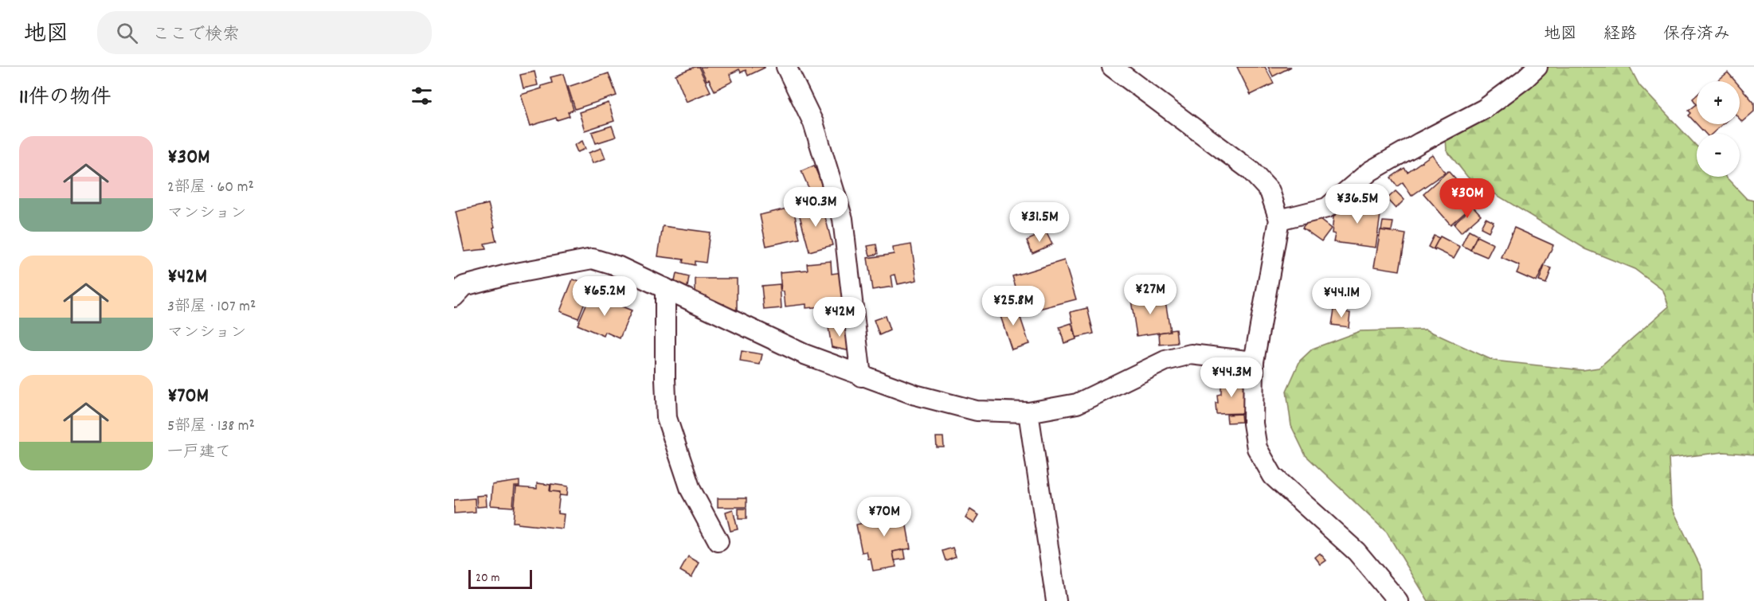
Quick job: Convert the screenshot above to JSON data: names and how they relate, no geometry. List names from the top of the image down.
{
  "scale_bar": "20 m",
  "page": {
    "header": "地図",
    "search": "ここで検索",
    "nav": ["地図", "経路", "保存済み"],
    "heading": "11件の物件",
    "map_buttons": ["+", "−"],
    "list": [
      {
        "name": "¥30M",
        "note": "2部屋 · 60 m² · マンション"
      },
      {
        "name": "¥42M",
        "note": "3部屋 · 107 m² · マンション"
      },
      {
        "name": "¥70M",
        "note": "5部屋 · 138 m² · 一戸建て"
      }
    ],
    "price": [
      "¥30M",
      "¥36.5M",
      "¥40.3M",
      "¥31.5M",
      "¥27M",
      "¥65.2M",
      "¥44.1M",
      "¥25.8M",
      "¥42M",
      "¥44.3M",
      "¥70M"
    ],
    "scale": "20 m"
  }
}
